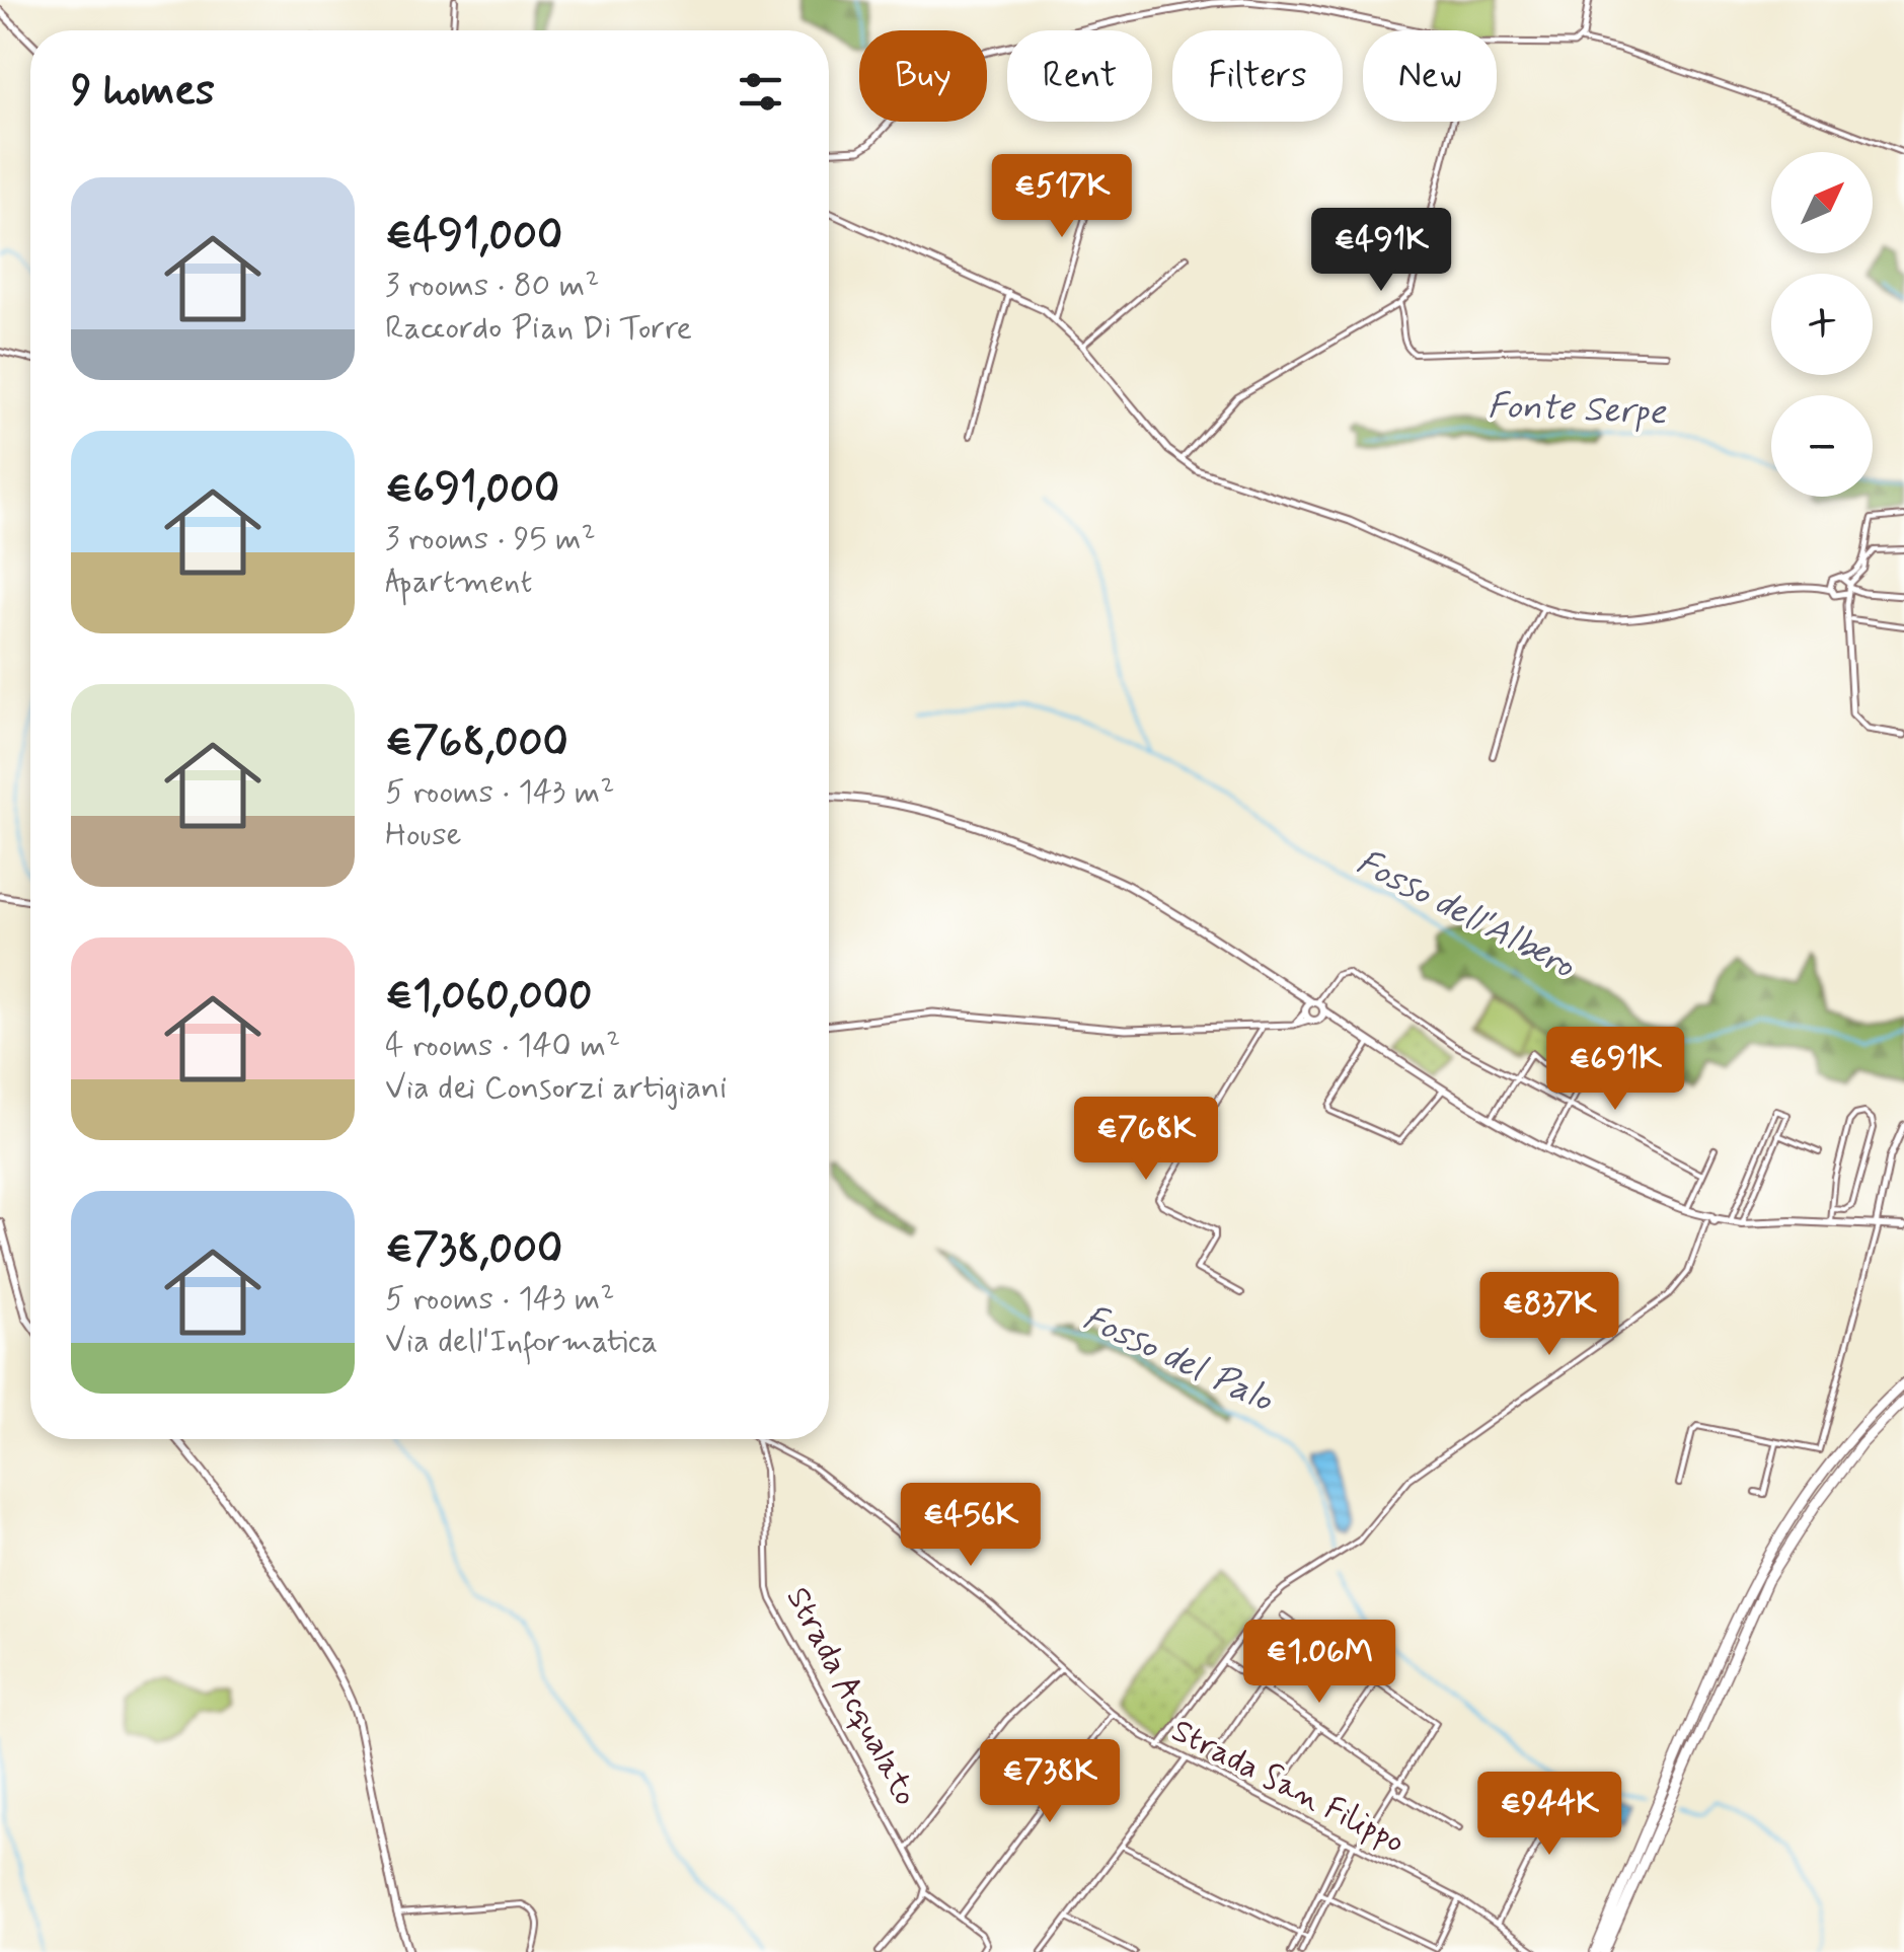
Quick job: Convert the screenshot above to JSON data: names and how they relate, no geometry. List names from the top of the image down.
{
  "streets": {
    "street": ["Strada Acqualato", "Strada San Filippo"]
  },
  "water": ["Fonte Serpe", "Fosso dell'Albero", "Fosso del Palo"],
  "north": "top right",
  "page": {
    "chip": [
      "Buy",
      "Rent",
      "Filters",
      "New"
    ],
    "heading": "9 homes",
    "map_buttons": ["+", "−"],
    "list": [
      {
        "name": "€491,000",
        "note": "3 rooms · 80 m² · Raccordo Pian Di Torre"
      },
      {
        "name": "€691,000",
        "note": "3 rooms · 95 m² · Apartment"
      },
      {
        "name": "€768,000",
        "note": "5 rooms · 143 m² · House"
      },
      {
        "name": "€1,060,000",
        "note": "4 rooms · 140 m² · Via dei Consorzi artigiani"
      },
      {
        "name": "€738,000",
        "note": "5 rooms · 143 m² · Via dell'Informatica"
      }
    ],
    "price": [
      "€517K",
      "€491K",
      "€691K",
      "€768K",
      "€837K",
      "€456K",
      "€1.06M",
      "€738K",
      "€944K"
    ]
  }
}
